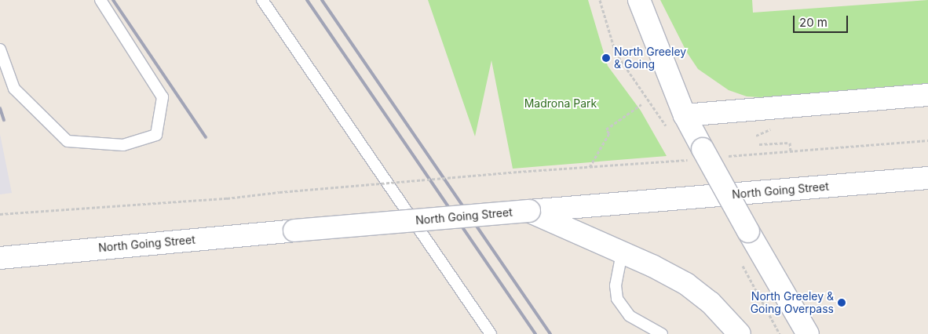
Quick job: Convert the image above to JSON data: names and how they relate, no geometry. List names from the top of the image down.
{
  "streets": {
    "main road": ["North Going Street"]
  },
  "parks": ["Madrona Park"],
  "places": ["North Greeley & Going", "North Greeley & Going Overpass"],
  "scale_bar": "20 m"
}
